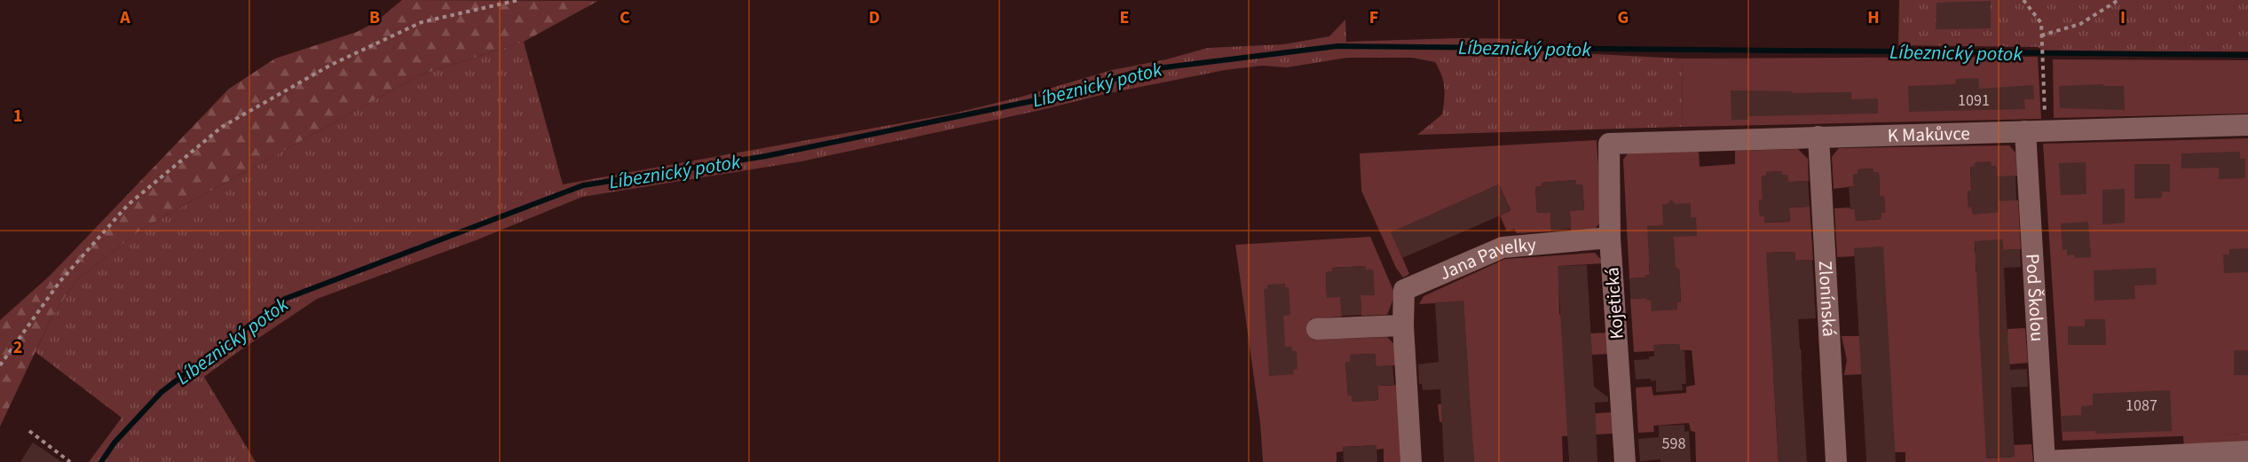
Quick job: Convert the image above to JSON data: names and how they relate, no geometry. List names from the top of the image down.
{
  "streets": {
    "street": [
      "K Makůvce",
      "Jana Pavelky",
      "Pod Školou",
      "Zlonínská",
      "Kojetická"
    ]
  },
  "crossings": [
    ["K Makůvce", "Pod Školou"],
    ["K Makůvce", "Zlonínská"],
    ["K Makůvce", "Kojetická"],
    ["Jana Pavelky", "Kojetická"]
  ],
  "water": ["Líbeznický potok"],
  "house_numbers": ["1091", "1087", "598"],
  "grid": {
    "columns": [
      "A",
      "B",
      "C",
      "D",
      "E",
      "F",
      "G",
      "H",
      "I"
    ],
    "rows": ["1", "2"]
  }
}
